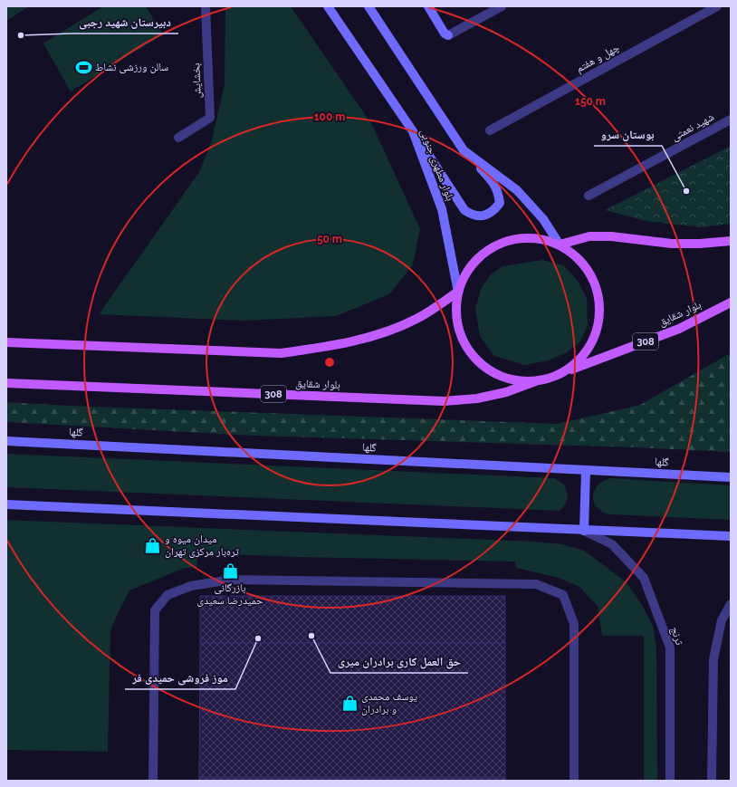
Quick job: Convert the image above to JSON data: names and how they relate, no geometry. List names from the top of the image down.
{
  "streets": {
    "main road": ["بلوار شقایق", "308"],
    "street": [
      "چهل و هفتم",
      "بخشایش",
      "شهید نعمتی",
      "بلوار مطهری جنوبی",
      "گلها",
      "ترنج"
    ]
  },
  "places": {
    "other": [
      "دبیرستان شهید رجبی",
      "بوستان سرو",
      "حق العمل کاری برادران میری",
      "موز فروشی حمیدی فر"
    ],
    "sports": ["سالن ورزشی نشاط"],
    "shop": ["میدان میوه و تره‌بار مرکزی تهران", "بازرگانی حمیدرضا سعیدی", "یوسف محمدی و برادران"]
  },
  "rings": ["150 m", "100 m", "50 m"]
}
